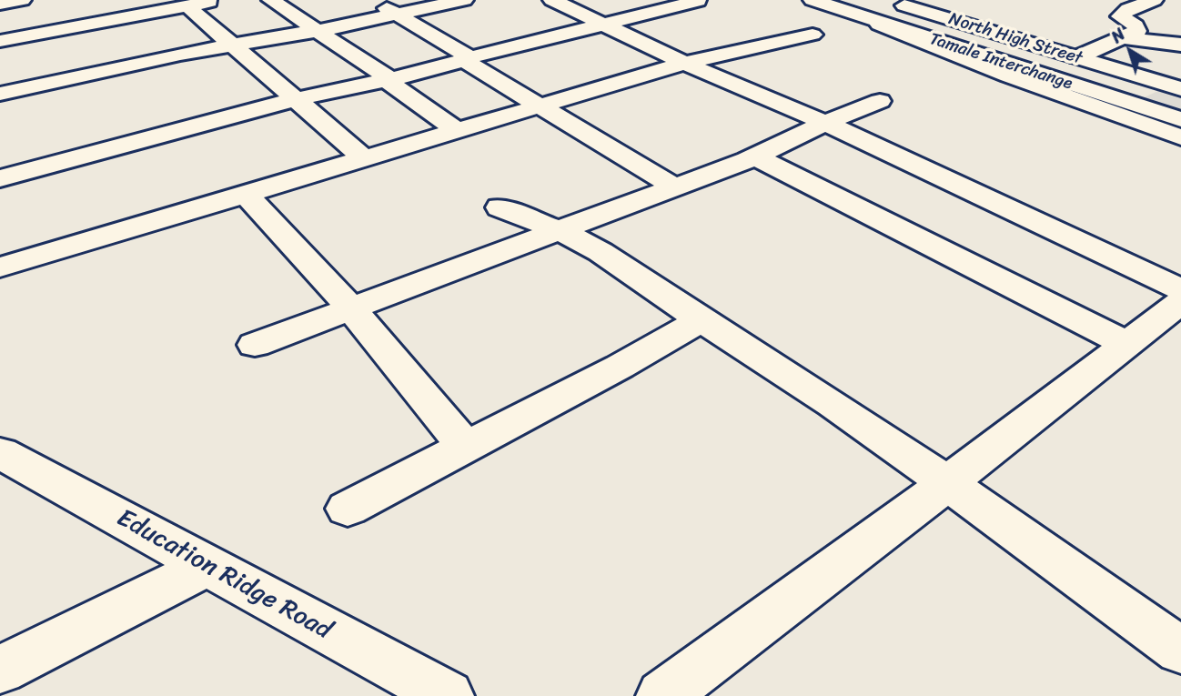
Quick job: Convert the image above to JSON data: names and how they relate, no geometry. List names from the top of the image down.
{
  "streets": {
    "main road": ["North High Street", "Tamale Interchange", "Education Ridge Road"]
  },
  "crossings": [
    ["North High Street", "Tamale Interchange"]
  ],
  "north": "top left"
}
